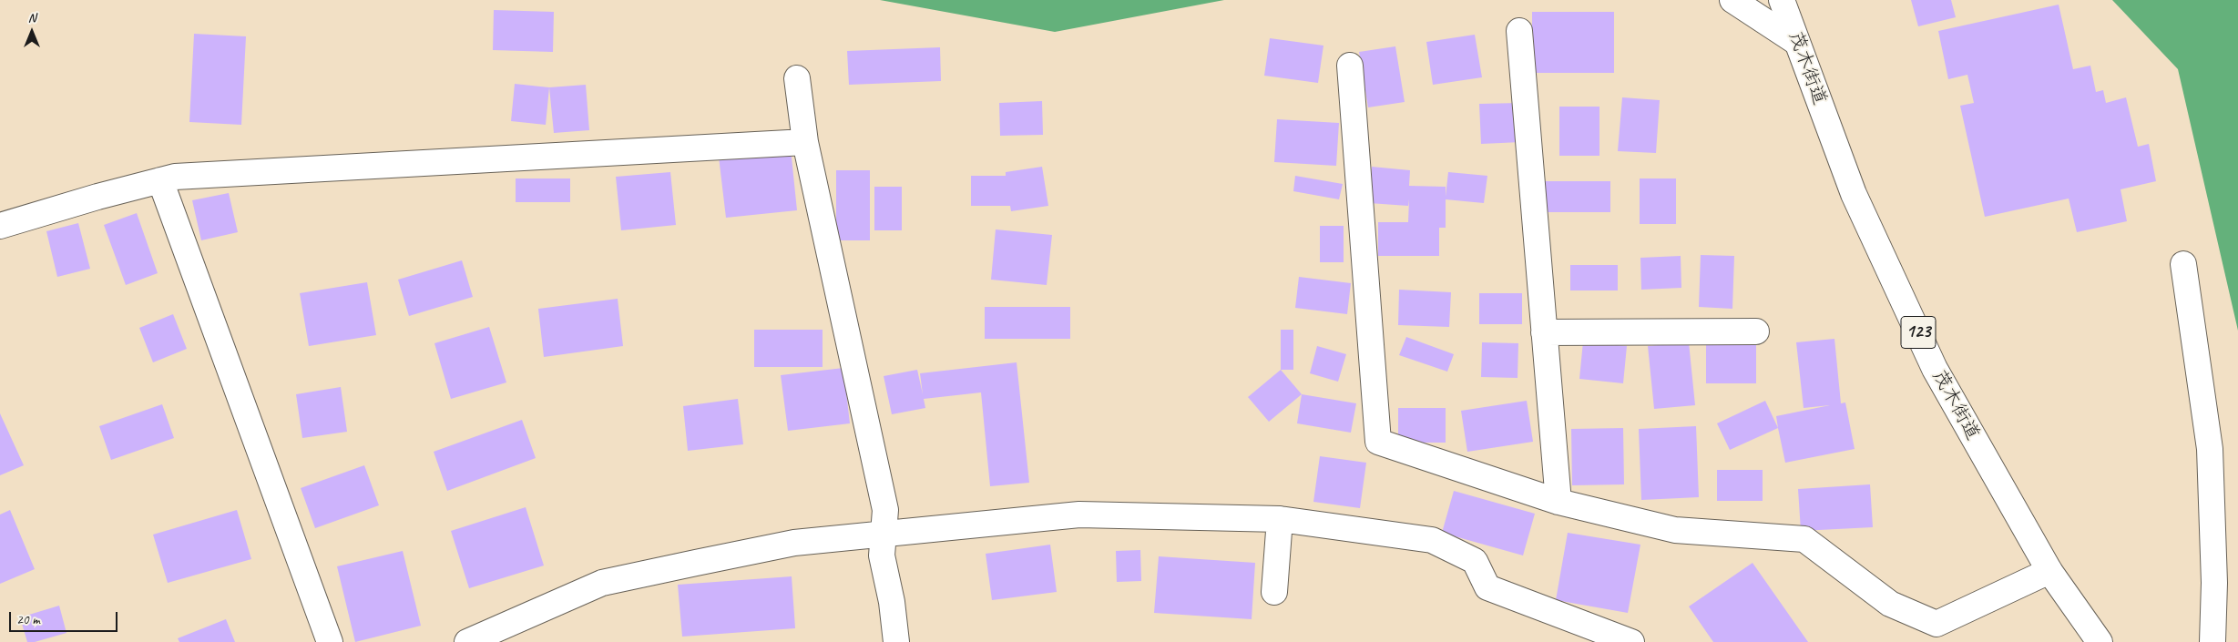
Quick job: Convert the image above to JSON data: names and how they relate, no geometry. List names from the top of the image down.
{
  "streets": {
    "main road": ["茂木街道", "123"]
  },
  "scale_bar": "20 m",
  "north": "top"
}
